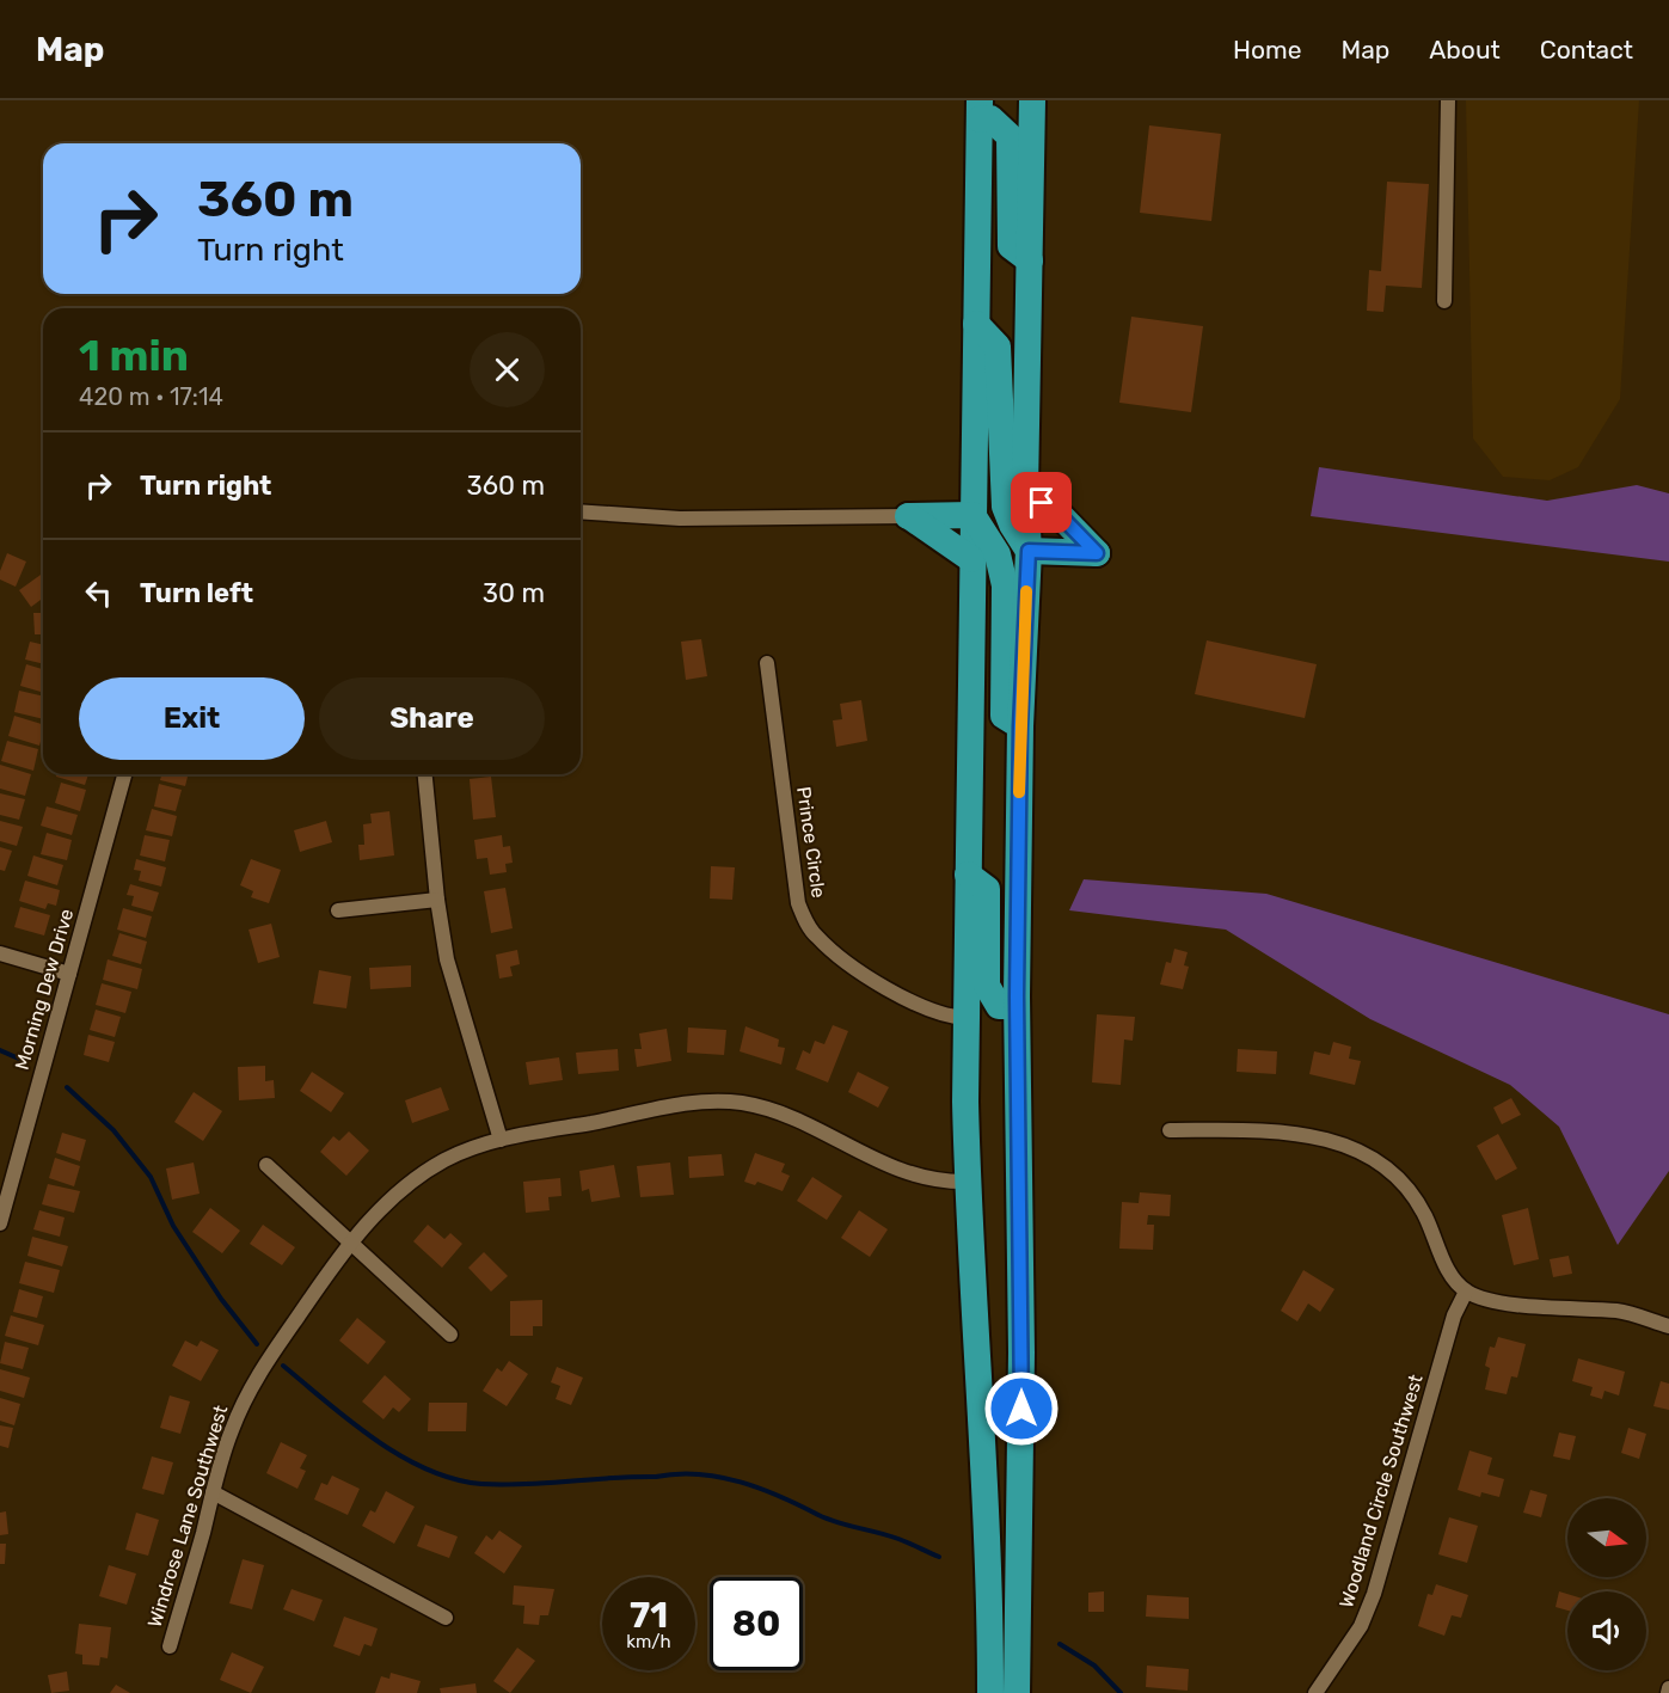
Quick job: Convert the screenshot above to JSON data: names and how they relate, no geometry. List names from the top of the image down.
{
  "streets": {
    "street": [
      "Prince Circle",
      "Morning Dew Drive",
      "Woodland Circle Southwest",
      "Windrose Lane Southwest"
    ]
  },
  "north": "right",
  "page": {
    "header": "Map",
    "nav": [
      "Home",
      "Map",
      "About",
      "Contact"
    ],
    "turn": ["360 m", "Turn right"],
    "heading": ["1 min", "420 m · 17:14"],
    "list": [
      {
        "name": "Turn right",
        "value": "360 m"
      },
      {
        "name": "Turn left",
        "value": "30 m"
      }
    ],
    "buttons": ["Exit", "Share"],
    "speed": "71 km/h",
    "limit": "80"
  }
}
